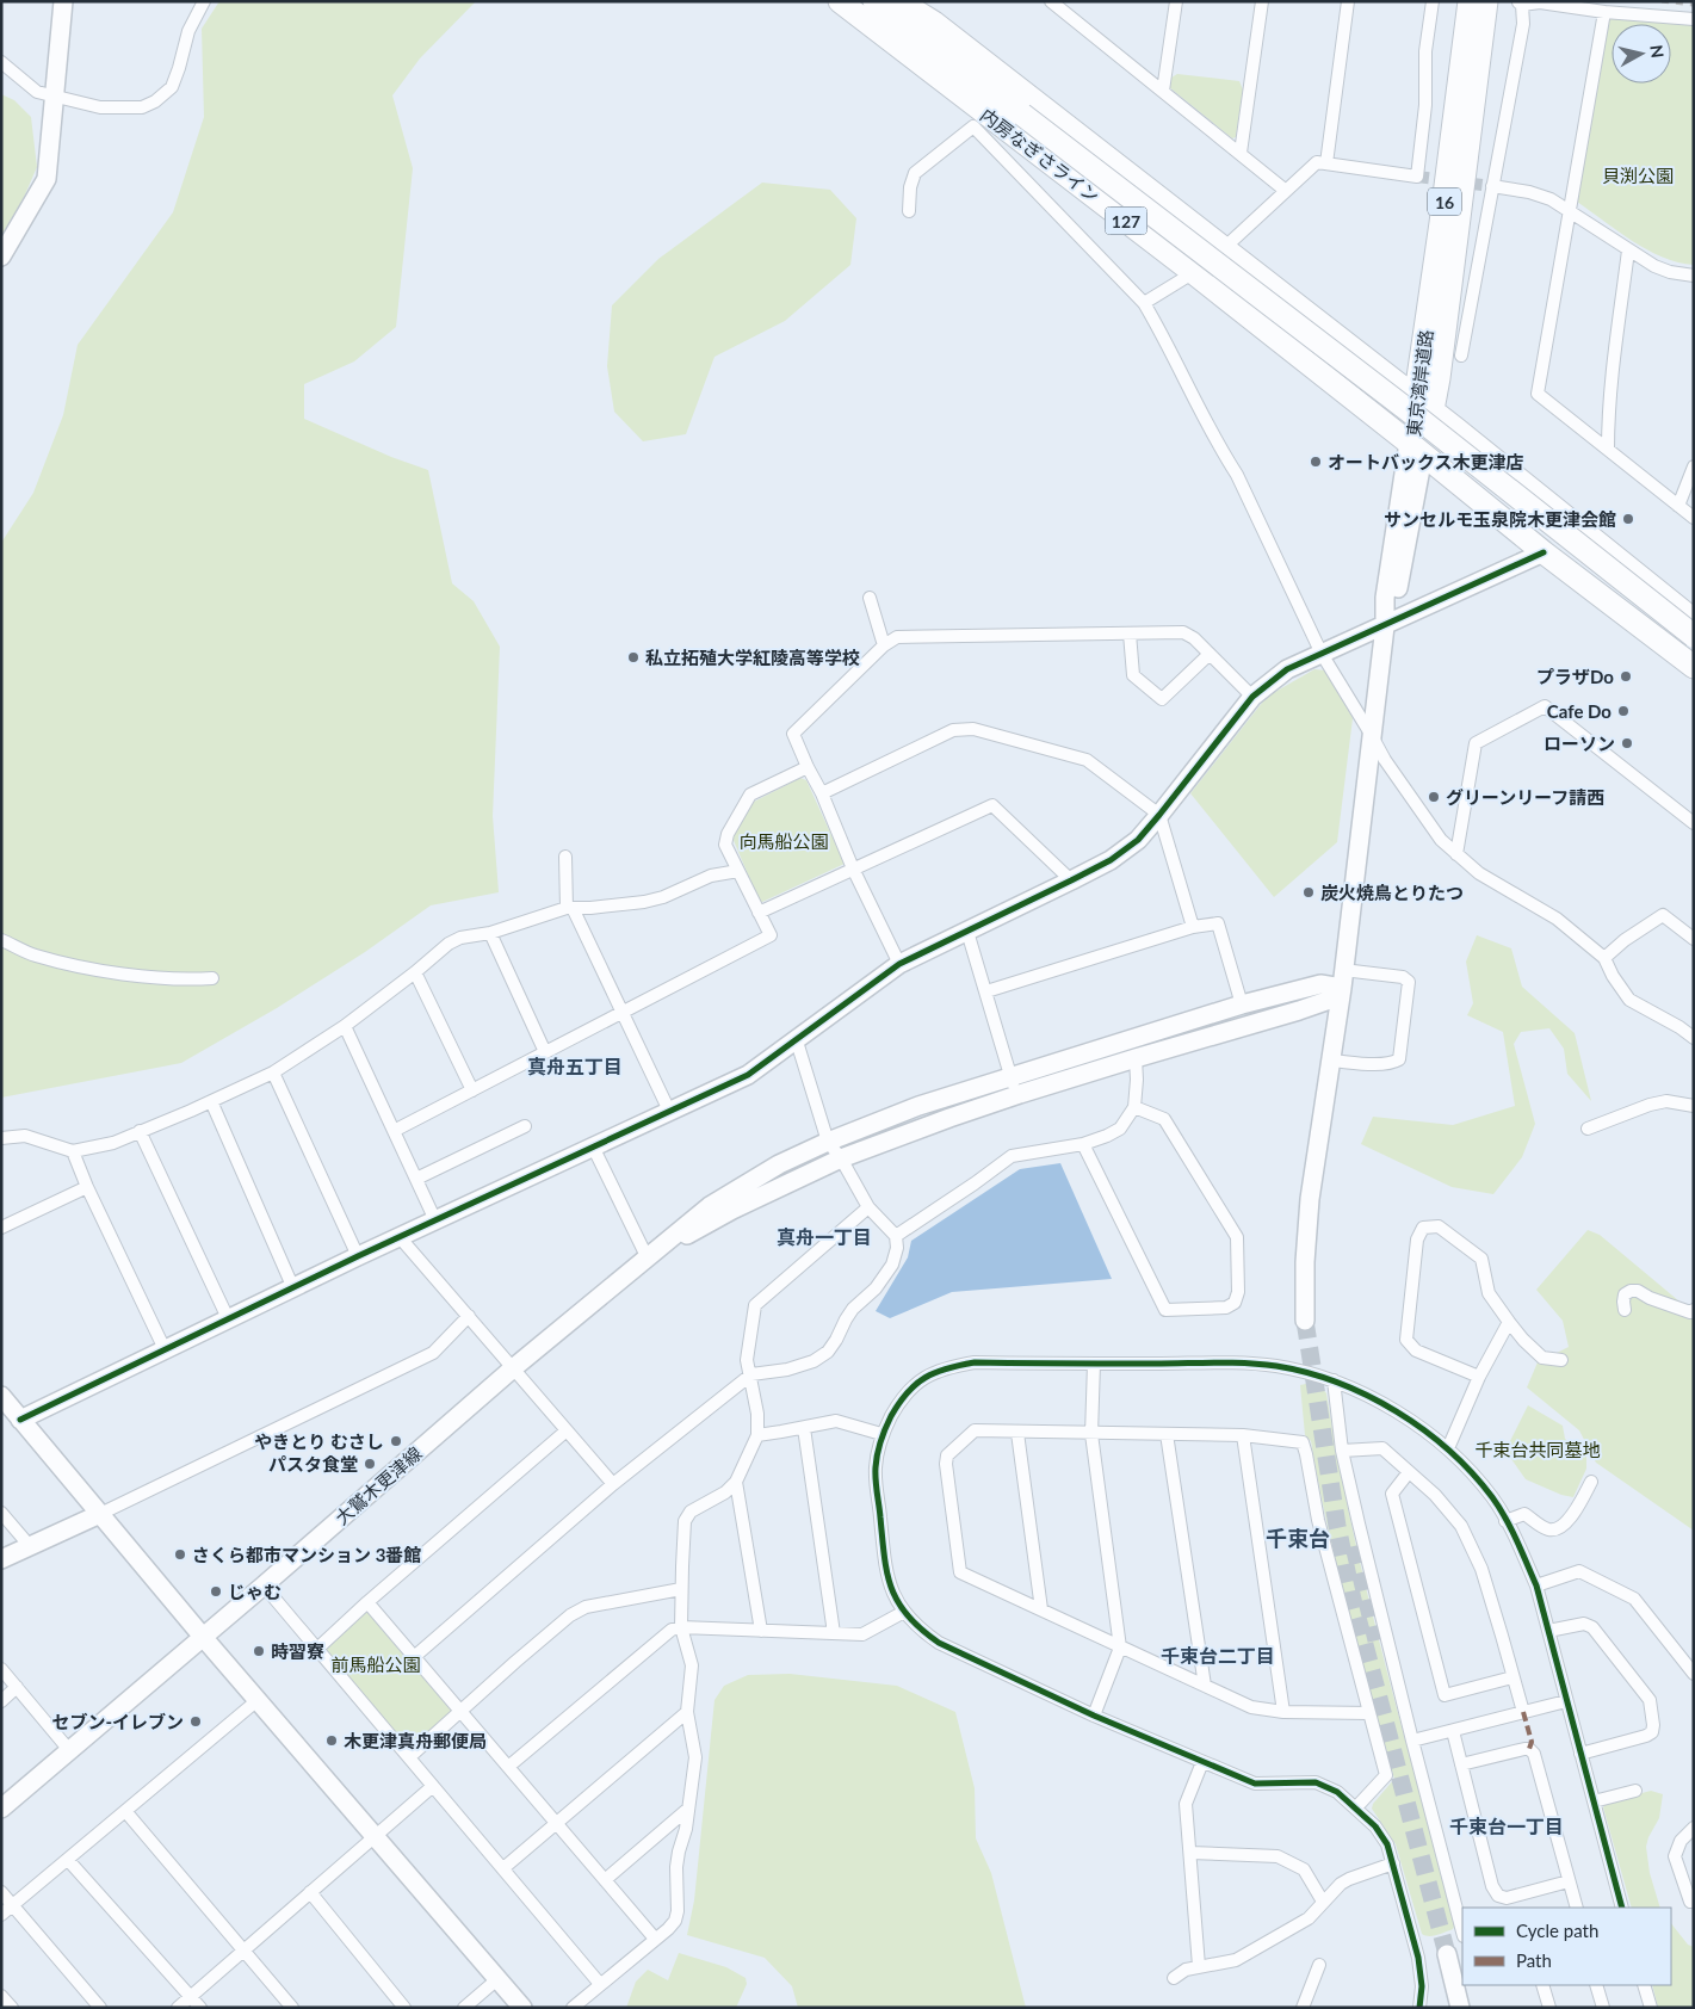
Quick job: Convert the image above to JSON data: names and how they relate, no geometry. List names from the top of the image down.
{
  "streets": {
    "highway": [
      "内房なぎさライン",
      "16",
      "127",
      "東京湾岸道路"
    ],
    "street": ["大鷲木更津線"]
  },
  "crossings": [
    ["内房なぎさライン", "16"],
    ["内房なぎさライン", "東京湾岸道路"],
    ["16", "127"],
    ["16", "東京湾岸道路"],
    ["127", "東京湾岸道路"]
  ],
  "districts": [
    "真舟五丁目",
    "真舟一丁目",
    "千束台",
    "千束台二丁目",
    "千束台一丁目"
  ],
  "parks": [
    "貝渕公園",
    "向馬船公園",
    "千束台共同墓地",
    "前馬船公園"
  ],
  "places": [
    "オートバックス木更津店",
    "サンセルモ玉泉院木更津会館",
    "私立拓殖大学紅陵高等学校",
    "プラザDo",
    "Cafe Do",
    "ローソン",
    "グリーンリーフ請西",
    "炭火焼鳥とりたつ",
    "やきとり むさし",
    "パスタ食堂",
    "さくら都市マンション 3番館",
    "じゃむ",
    "時習寮",
    "セブン-イレブン",
    "木更津真舟郵便局"
  ],
  "legend": ["Cycle path", "Path"],
  "north": "right"
}
